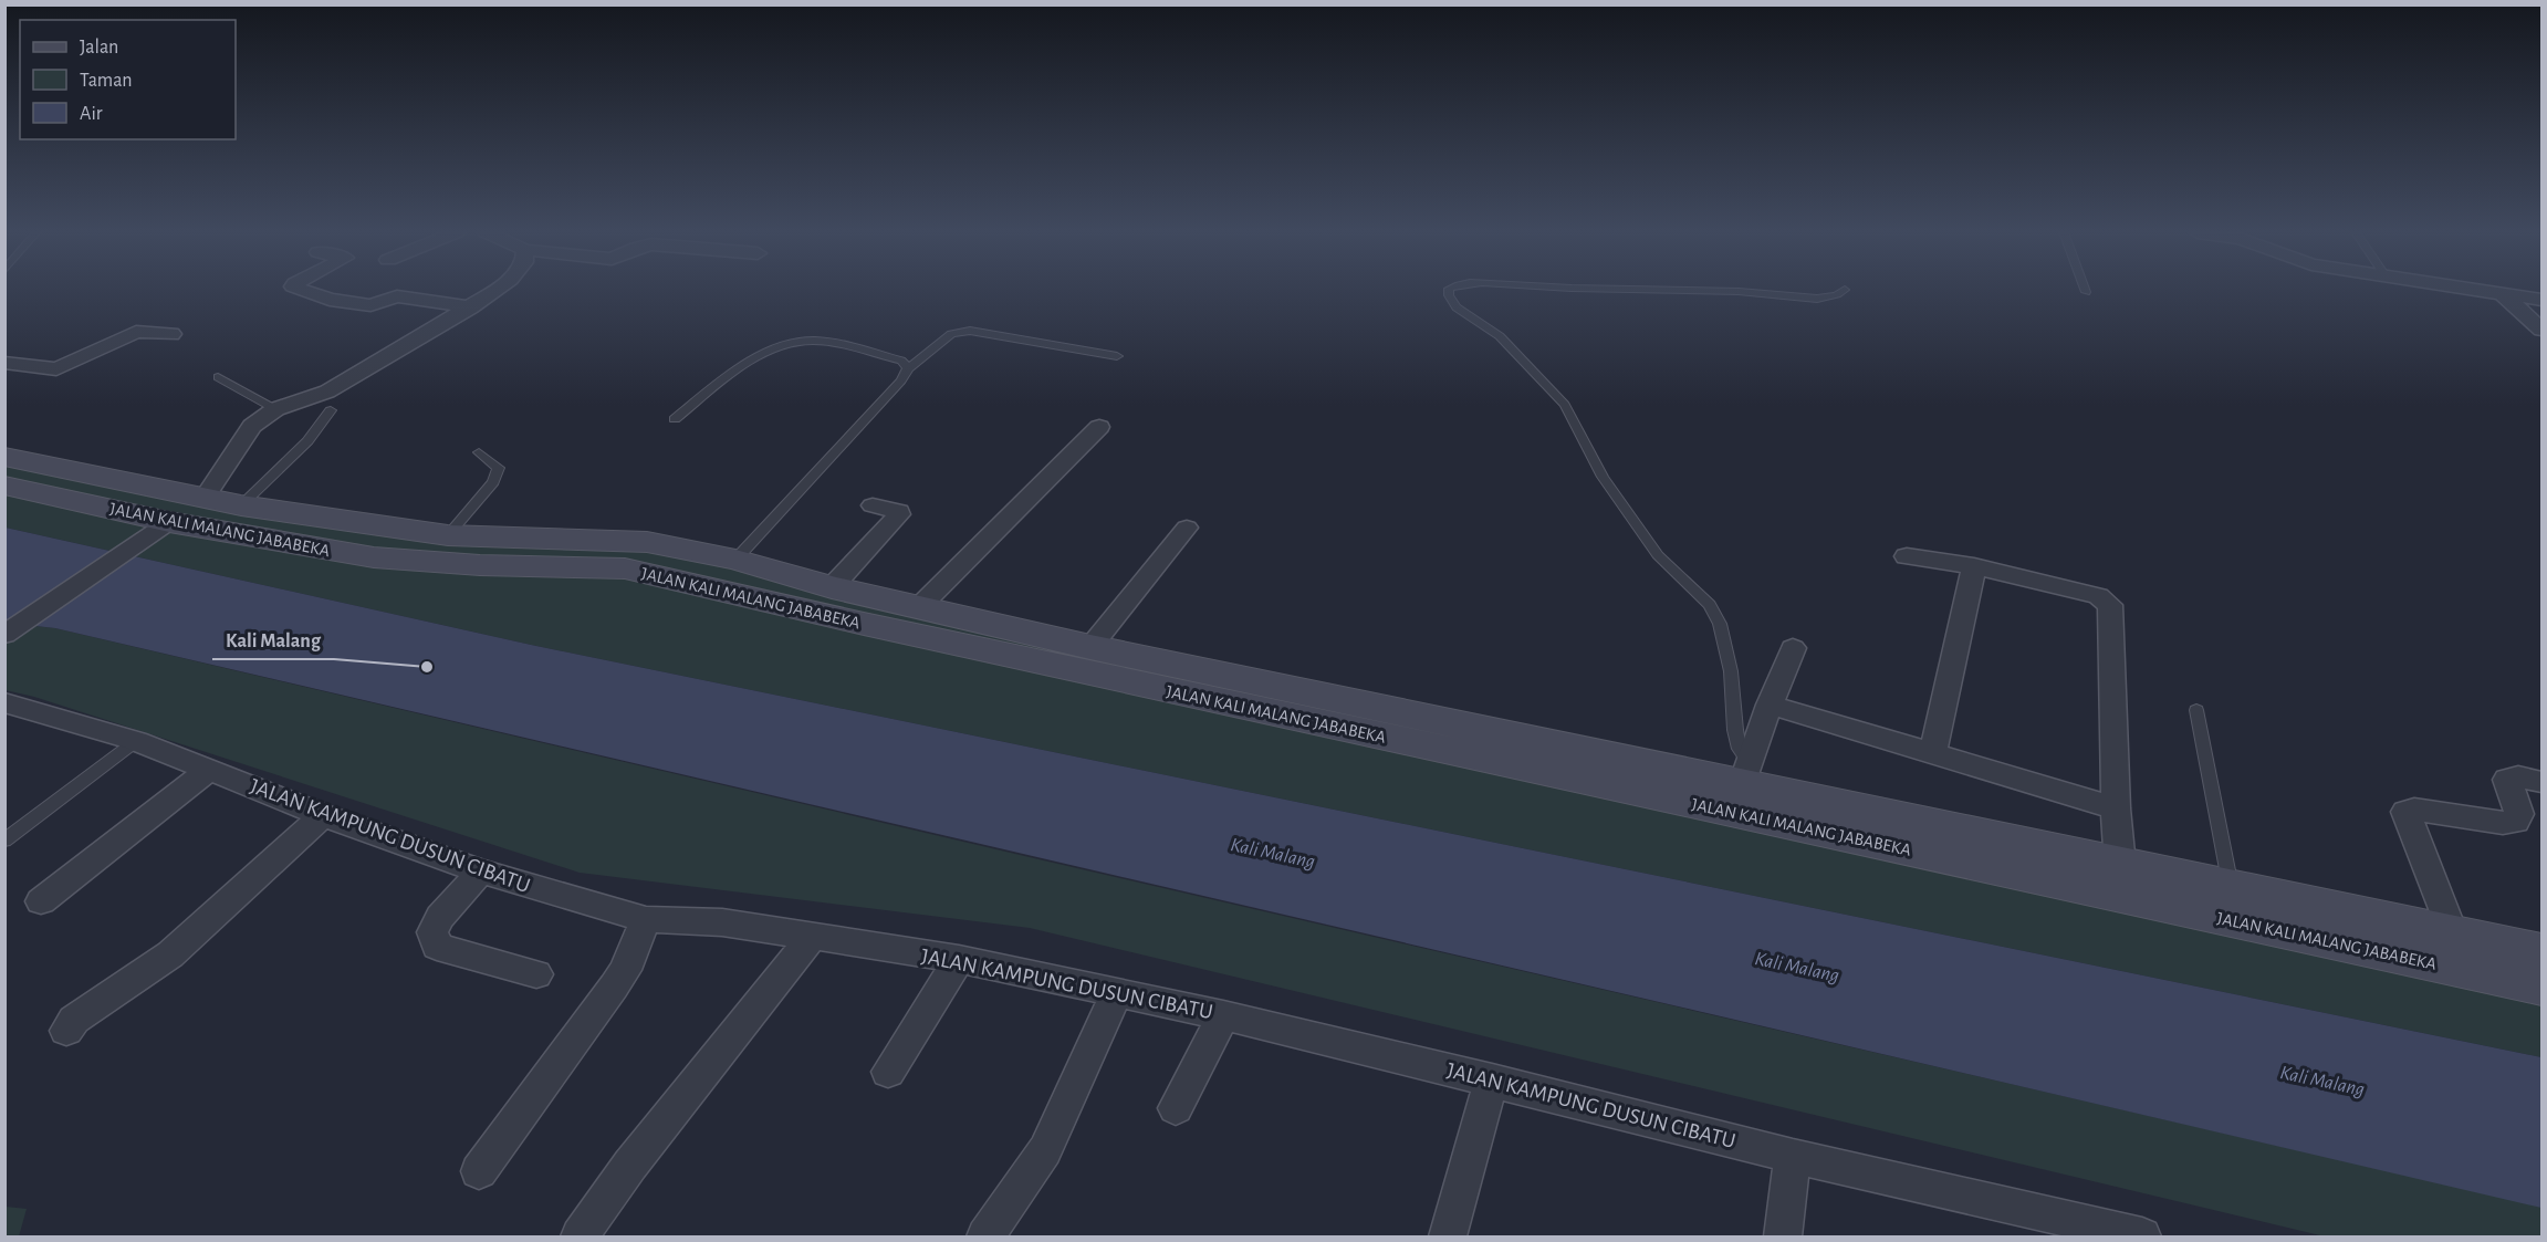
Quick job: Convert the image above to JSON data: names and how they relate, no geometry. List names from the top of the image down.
{
  "streets": {
    "main road": ["JALAN KALI MALANG JABABEKA"],
    "street": ["JALAN KAMPUNG DUSUN CIBATU"]
  },
  "water": ["Kali Malang"],
  "places": ["Kali Malang"],
  "legend": ["Jalan", "Taman", "Air"]
}
